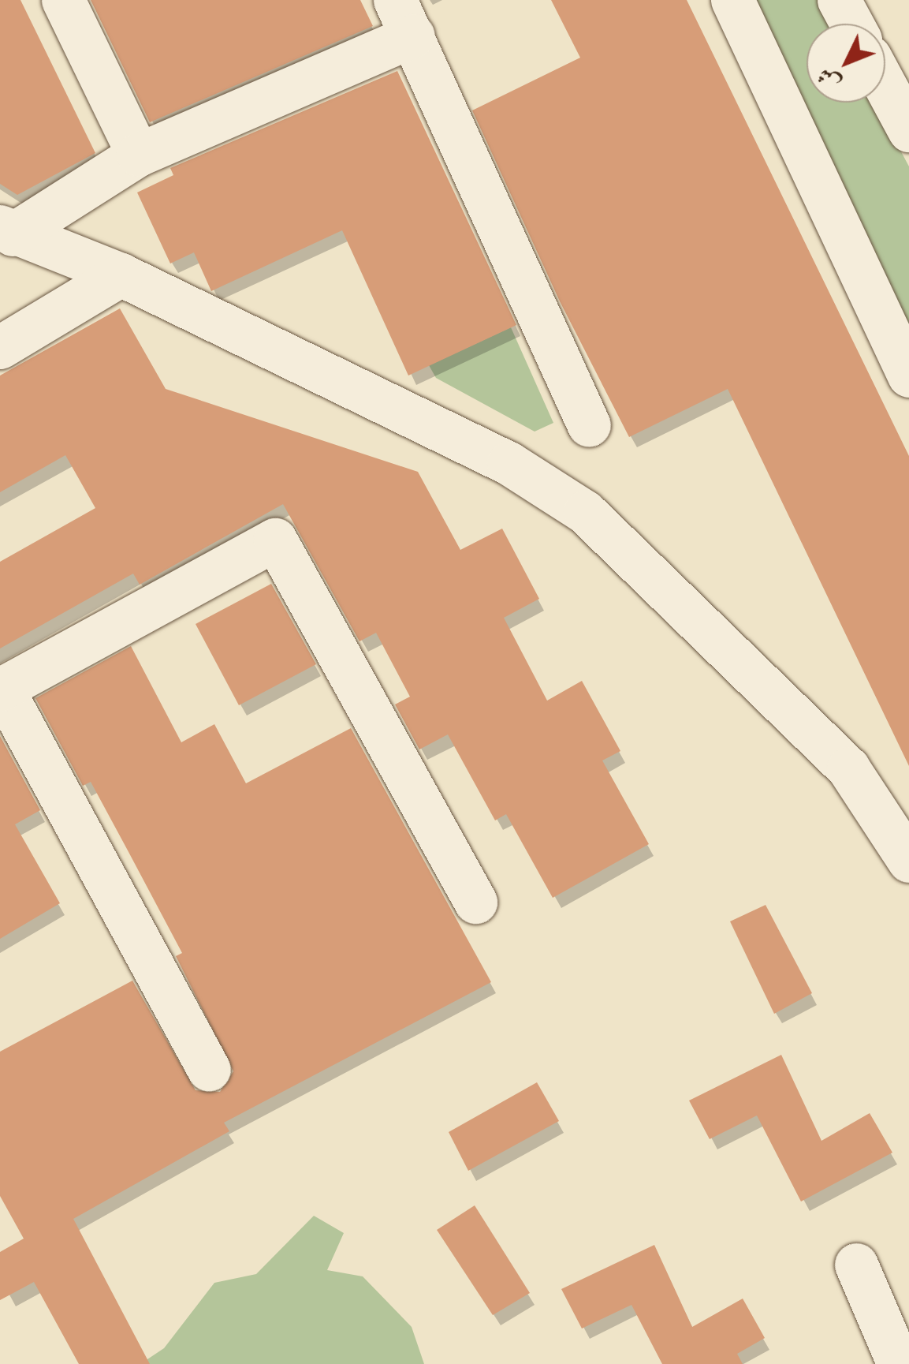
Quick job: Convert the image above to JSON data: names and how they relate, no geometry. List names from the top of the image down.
{
  "north": "bottom left"
}
